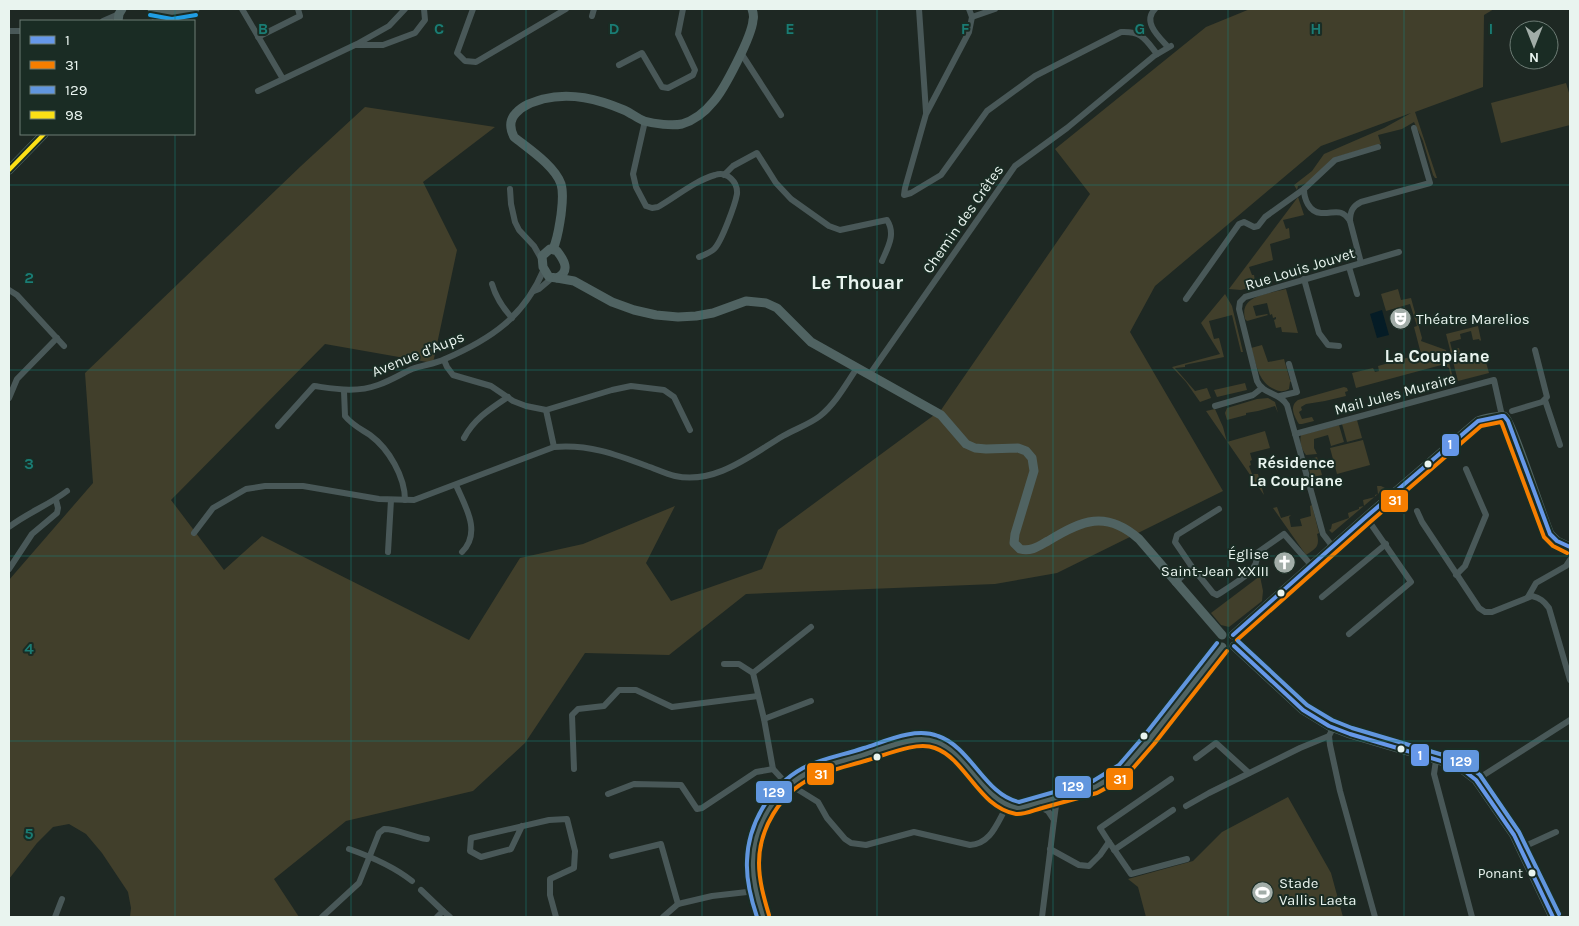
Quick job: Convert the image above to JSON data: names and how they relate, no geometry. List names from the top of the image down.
{
  "streets": {
    "street": [
      "Chemin des Crêtes",
      "Rue Louis Jouvet",
      "Avenue d'Aups",
      "Mail Jules Muraire"
    ]
  },
  "districts": ["Le Thouar", "La Coupiane", "Résidence La Coupiane"],
  "places": {
    "theatre": ["Théatre Marelios"],
    "church": ["Église Saint-Jean XXIII"],
    "other": ["Ponant"],
    "sports": ["Stade Vallis Laeta"]
  },
  "lines": [
    "transit line 98",
    "transit line 1",
    "transit line 31",
    "transit line 129"
  ],
  "legend": [
    "1",
    "31",
    "129",
    "98"
  ],
  "north": "bottom",
  "grid": {
    "columns": [
      "B",
      "C",
      "D",
      "E",
      "F",
      "G",
      "H",
      "I"
    ],
    "rows": [
      "2",
      "3",
      "4",
      "5"
    ]
  }
}
